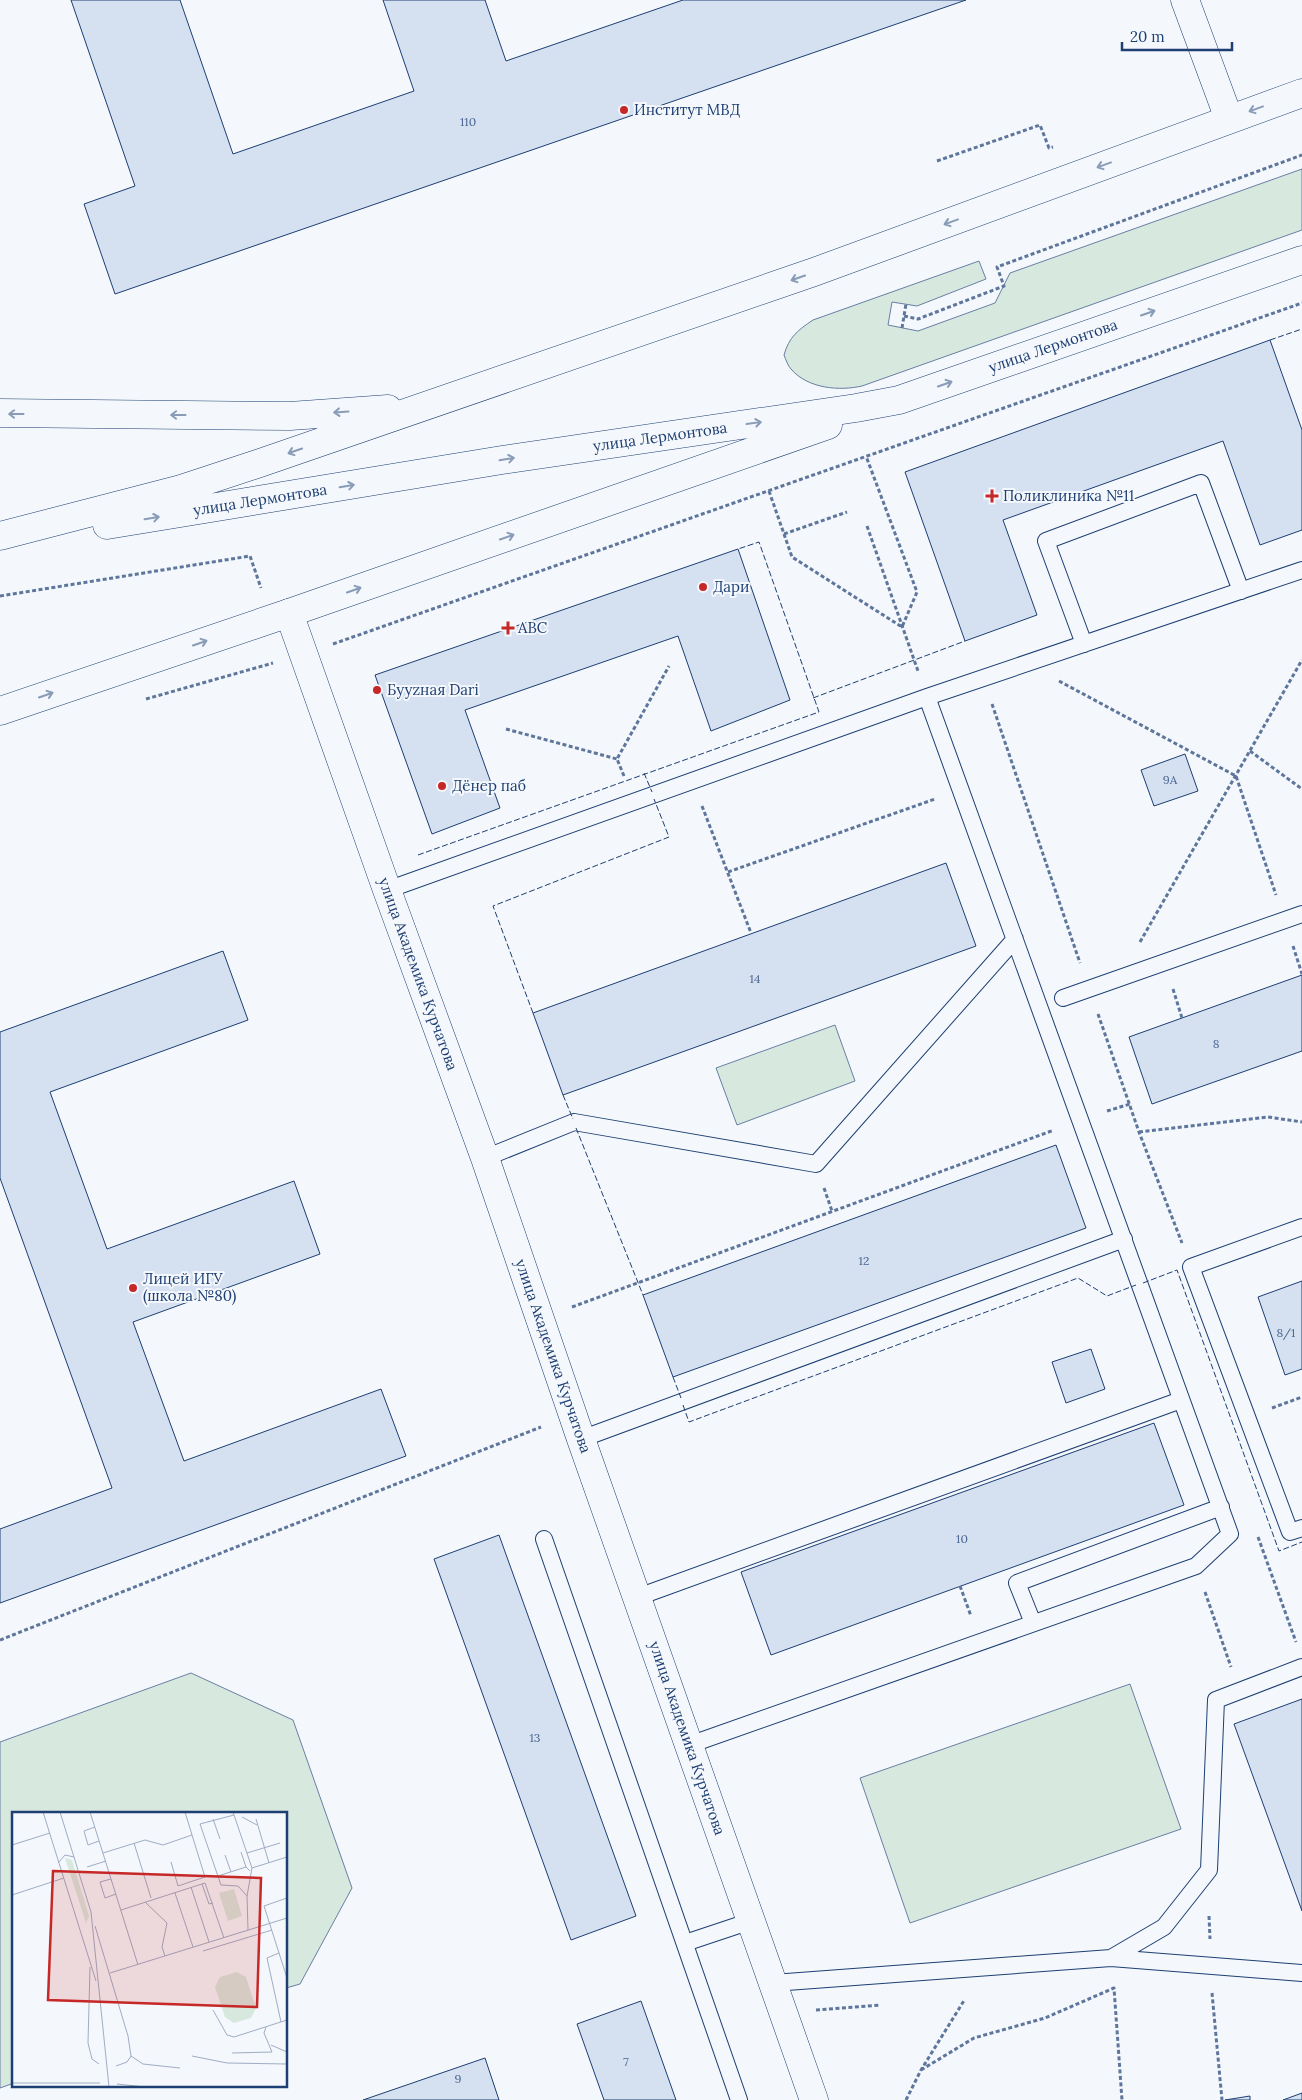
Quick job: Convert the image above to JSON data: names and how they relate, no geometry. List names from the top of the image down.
{
  "streets": {
    "main road": ["улица Лермонтова", "улица Академика Курчатова"]
  },
  "places": {
    "other": [
      "Институт МВД",
      "Дари",
      "Бууzная Dari",
      "Дёнер паб",
      "Лицей ИГУ (школа №80)"
    ],
    "health": ["Поликлиника №11", "ABC"]
  },
  "house_numbers": [
    "110",
    "9А",
    "14",
    "8",
    "12",
    "8/1",
    "10",
    "13",
    "7",
    "9"
  ],
  "scale_bar": "20 m"
}
